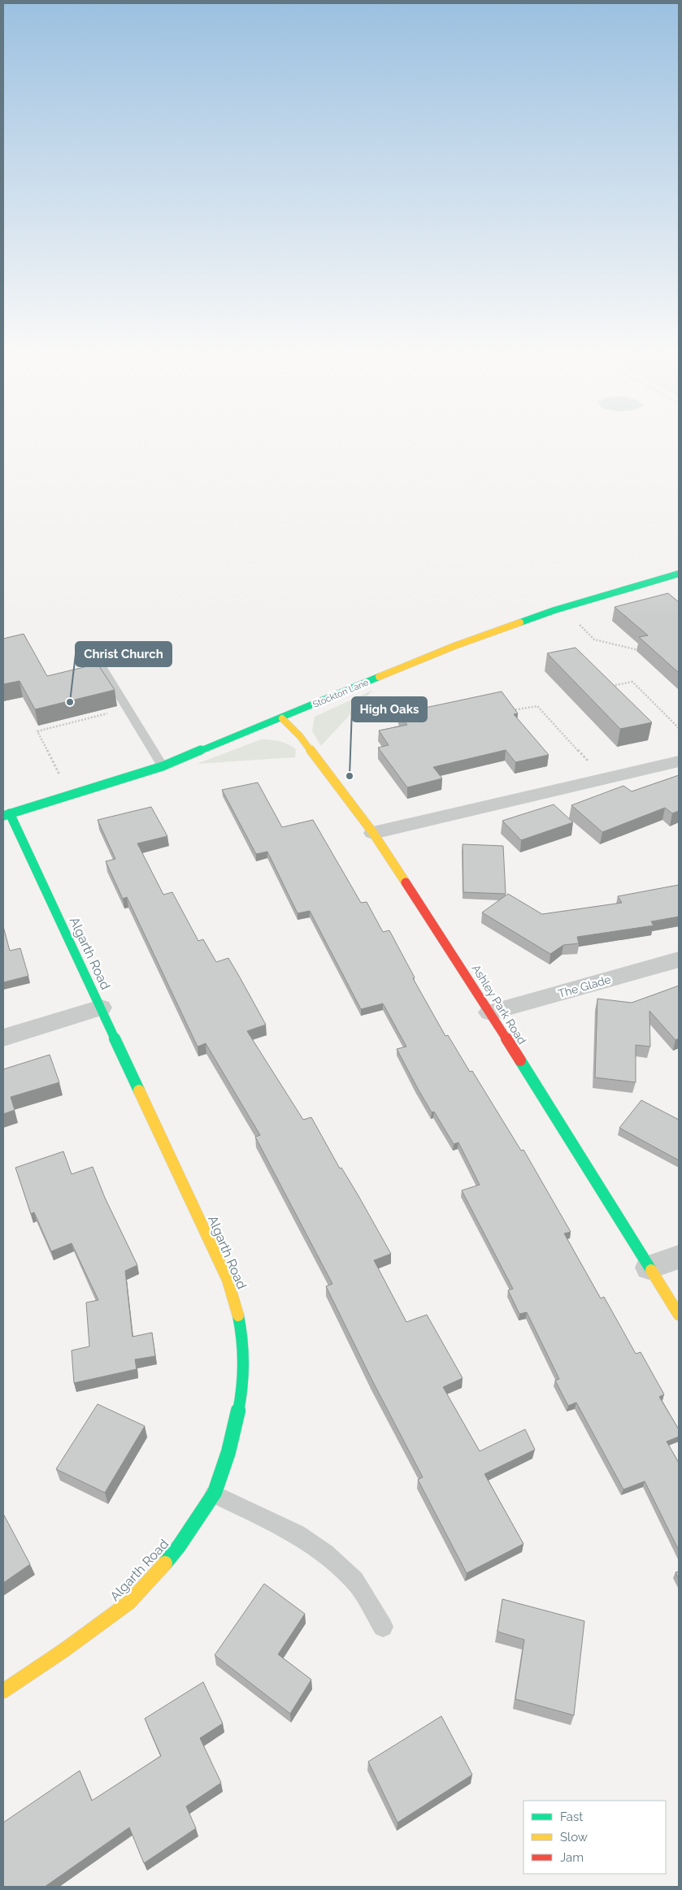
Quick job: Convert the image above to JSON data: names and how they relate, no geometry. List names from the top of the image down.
{
  "streets": {
    "street": [
      "Stockton Lane",
      "Algarth Road",
      "The Glade",
      "Ashley Park Road"
    ]
  },
  "crossings": [
    ["Stockton Lane", "Algarth Road"],
    ["Stockton Lane", "Ashley Park Road"],
    ["The Glade", "Ashley Park Road"]
  ],
  "places": ["Christ Church", "High Oaks"],
  "legend": ["Fast", "Slow", "Jam"]
}
